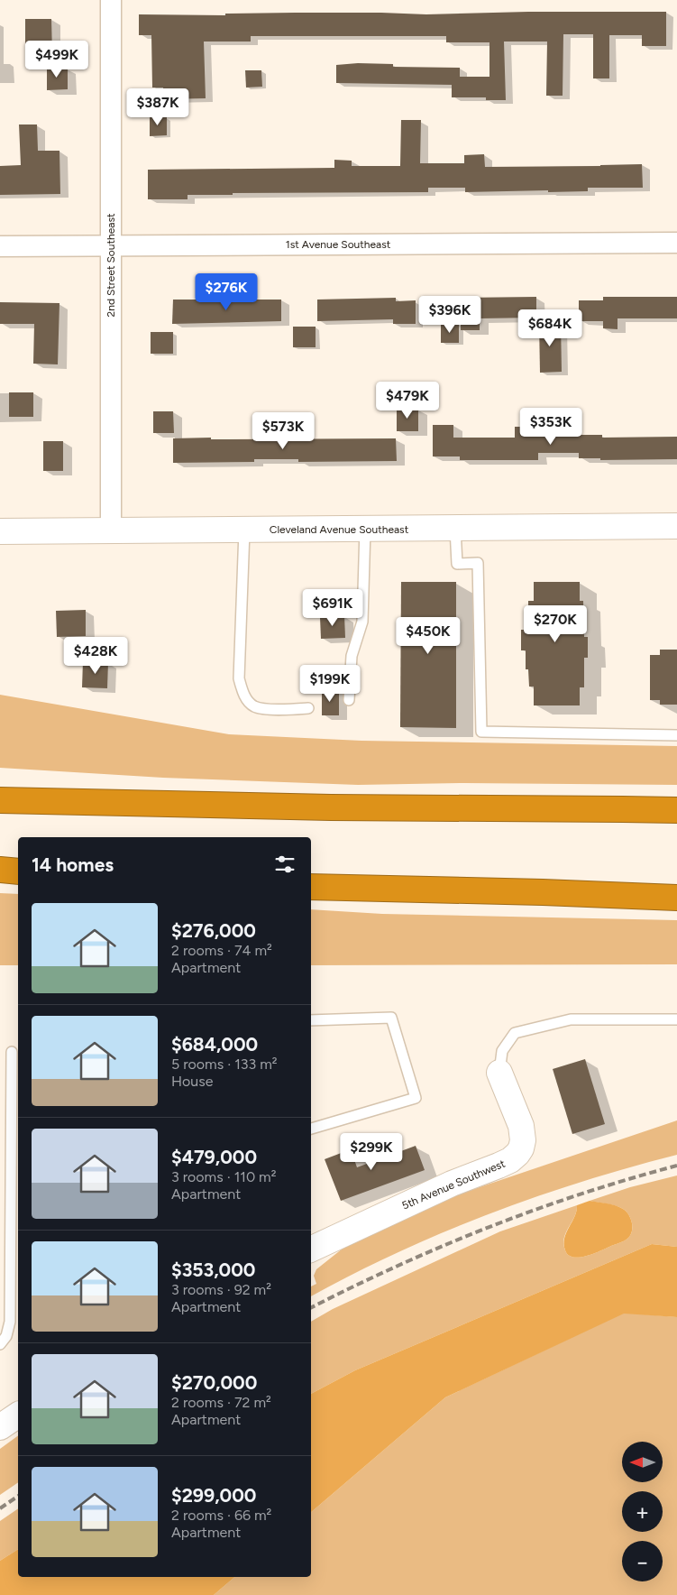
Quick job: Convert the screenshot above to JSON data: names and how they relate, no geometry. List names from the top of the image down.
{
  "streets": {
    "street": [
      "1st Avenue Southeast",
      "2nd Street Southeast",
      "Cleveland Avenue Southeast",
      "5th Avenue Southwest"
    ]
  },
  "crossings": [
    ["1st Avenue Southeast", "2nd Street Southeast"],
    ["2nd Street Southeast", "Cleveland Avenue Southeast"]
  ],
  "north": "left",
  "page": {
    "price": [
      "$499K",
      "$387K",
      "$276K",
      "$396K",
      "$684K",
      "$479K",
      "$353K",
      "$573K",
      "$691K",
      "$270K",
      "$450K",
      "$428K",
      "$199K",
      "$299K"
    ],
    "heading": "14 homes",
    "list": [
      {
        "name": "$276,000",
        "note": "2 rooms · 74 m² · Apartment"
      },
      {
        "name": "$684,000",
        "note": "5 rooms · 133 m² · House"
      },
      {
        "name": "$479,000",
        "note": "3 rooms · 110 m² · Apartment"
      },
      {
        "name": "$353,000",
        "note": "3 rooms · 92 m² · Apartment"
      },
      {
        "name": "$270,000",
        "note": "2 rooms · 72 m² · Apartment"
      },
      {
        "name": "$299,000",
        "note": "2 rooms · 66 m² · Apartment"
      }
    ],
    "map_buttons": ["+", "−"]
  }
}
